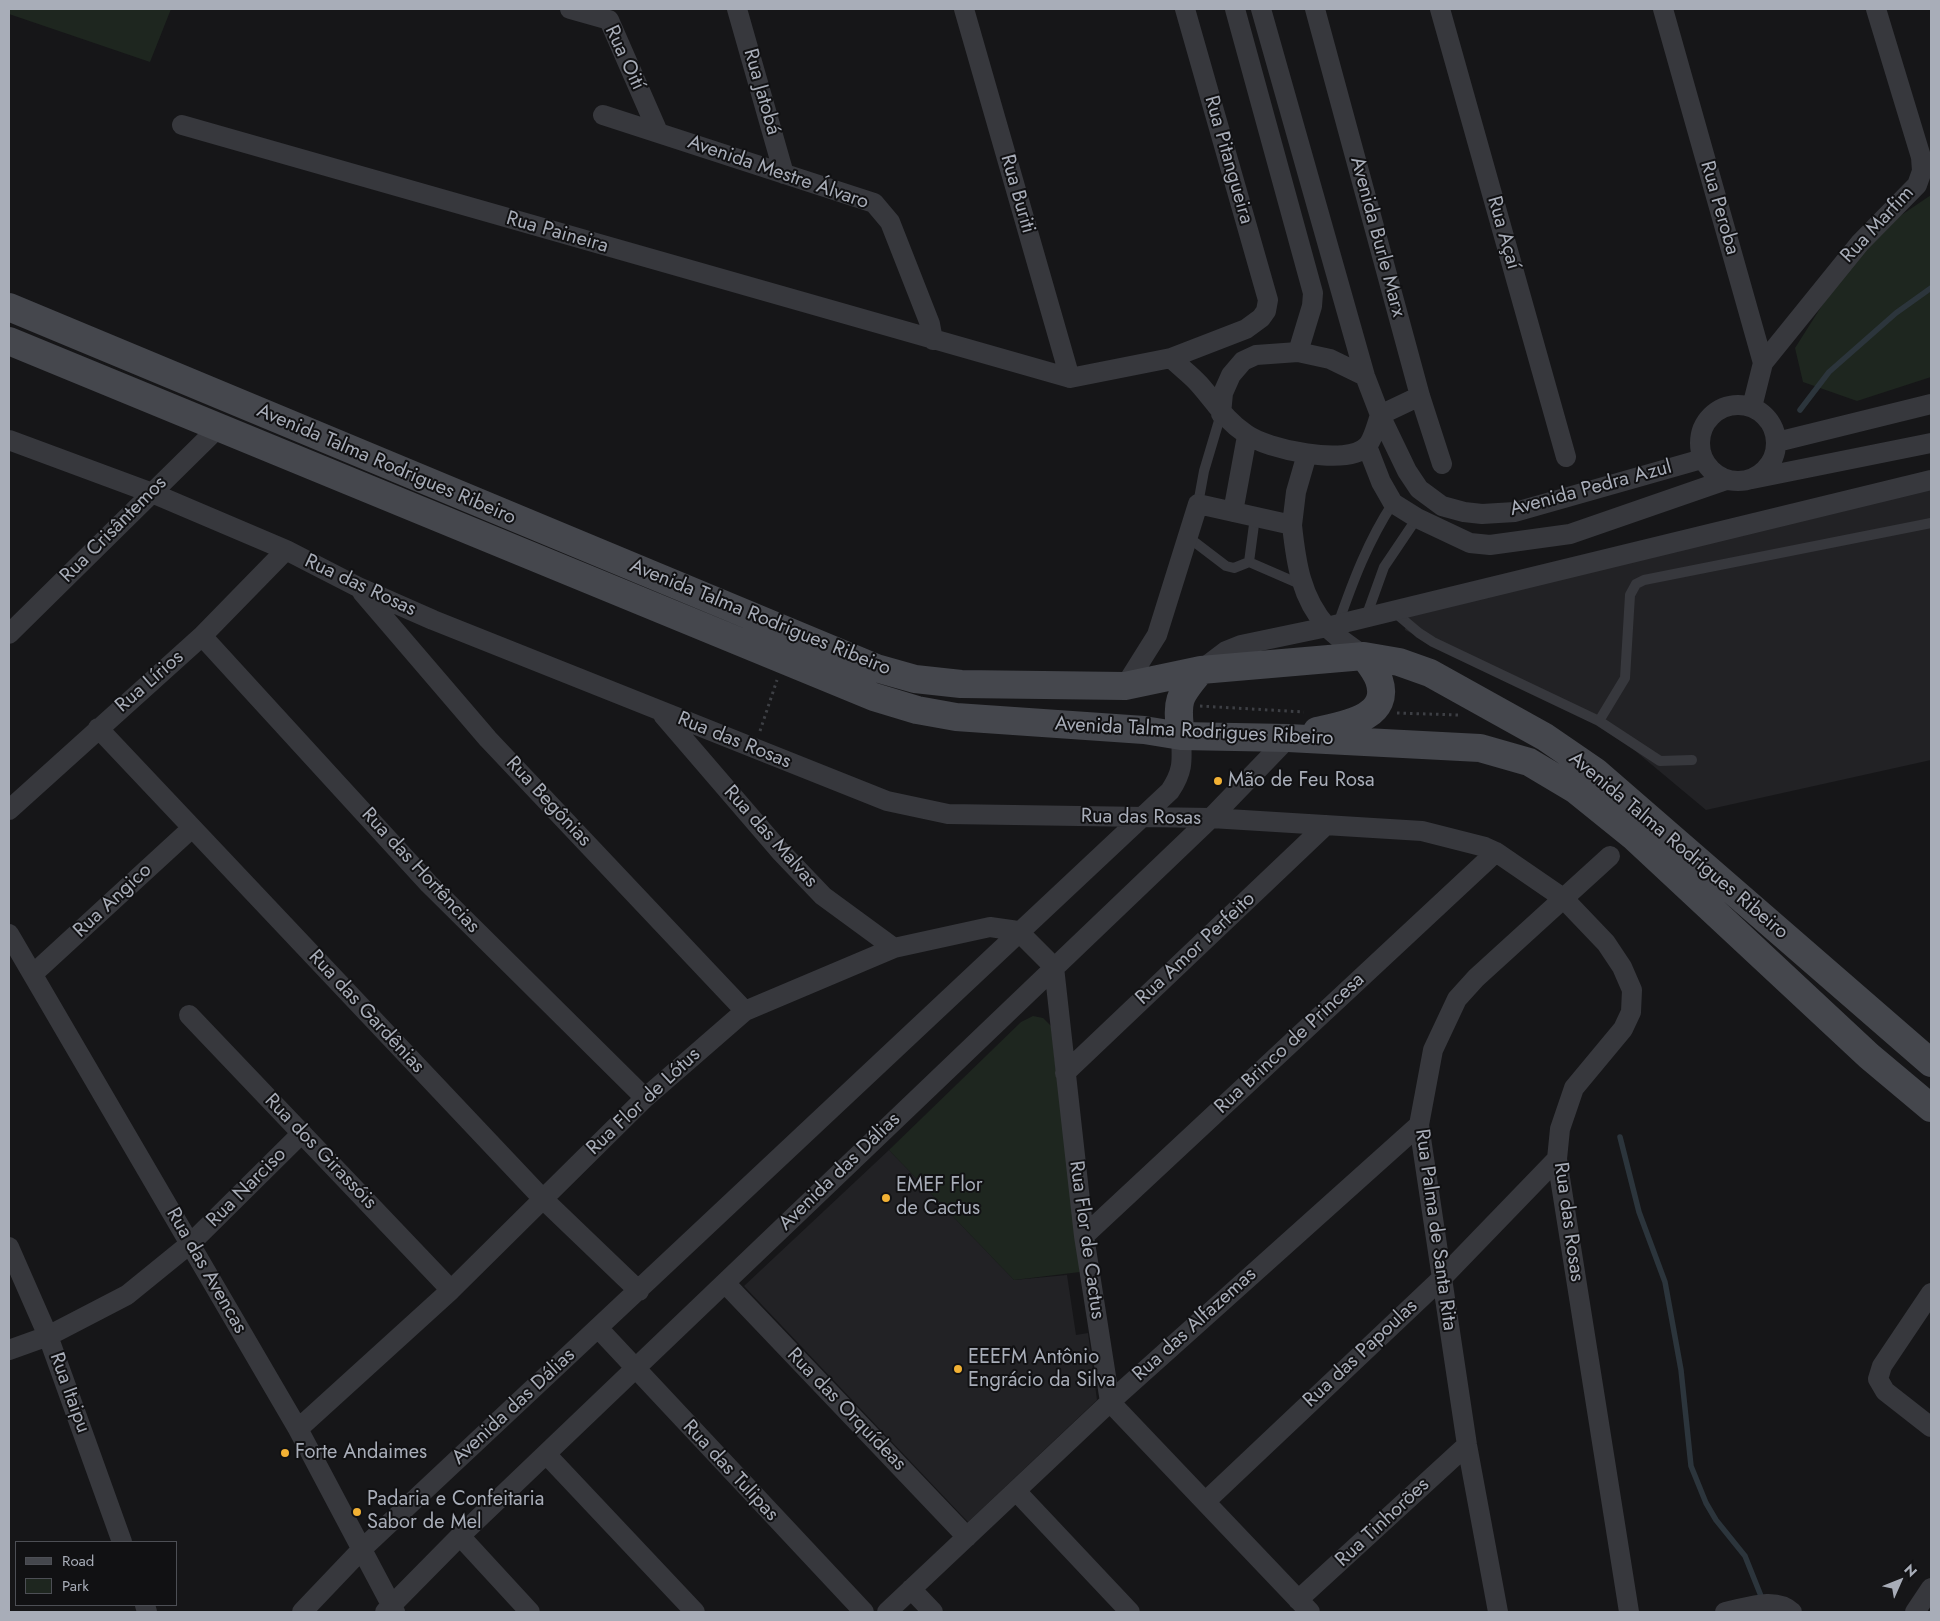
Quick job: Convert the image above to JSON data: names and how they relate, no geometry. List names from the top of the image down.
{
  "streets": {
    "main road": ["Avenida Talma Rodrigues Ribeiro"],
    "street": [
      "Rua Oití",
      "Rua Jatobá",
      "Rua Pitangueira",
      "Avenida Mestre Álvaro",
      "Rua Buriti",
      "Rua Peroba",
      "Rua Marfim",
      "Rua Paineira",
      "Rua Açaí",
      "Avenida Burle Marx",
      "Avenida Pedra Azul",
      "Rua Crisântemos",
      "Rua das Rosas",
      "Rua Lírios",
      "Rua Begônias",
      "Rua das Malvas",
      "Rua das Hortências",
      "Rua Angico",
      "Rua Amor Perfeito",
      "Rua das Gardênias",
      "Rua Brinco de Princesa",
      "Rua Flor de Lótus",
      "Rua dos Girassóis",
      "Avenida das Dálias",
      "Rua Narciso",
      "Rua Palma de Santa Rita",
      "Rua Flor de Cactus",
      "Rua das Avencas",
      "Rua das Alfazemas",
      "Rua das Papoulas",
      "Rua Itaipu",
      "Rua das Orquídeas",
      "Rua das Tulipas",
      "Rua Tinhorões"
    ]
  },
  "crossings": [
    ["Rua Oití", "Avenida Mestre Álvaro"],
    ["Rua Jatobá", "Avenida Mestre Álvaro"],
    ["Avenida Mestre Álvaro", "Rua Paineira"],
    ["Rua Peroba", "Rua Marfim"],
    ["Rua Peroba", "Avenida Pedra Azul"],
    ["Avenida Talma Rodrigues Ribeiro", "Rua Crisântemos"],
    ["Avenida Talma Rodrigues Ribeiro", "Avenida das Dálias"],
    ["Rua Crisântemos", "Rua das Rosas"],
    ["Rua das Rosas", "Rua Lírios"],
    ["Rua das Rosas", "Rua Begônias"],
    ["Rua das Rosas", "Rua das Malvas"],
    ["Rua das Rosas", "Rua Amor Perfeito"],
    ["Rua das Rosas", "Rua Brinco de Princesa"],
    ["Rua das Rosas", "Avenida das Dálias"],
    ["Rua das Rosas", "Rua Palma de Santa Rita"],
    ["Rua das Rosas", "Rua das Papoulas"],
    ["Rua Lírios", "Rua das Hortências"],
    ["Rua Lírios", "Rua das Gardênias"],
    ["Rua Begônias", "Rua Flor de Lótus"],
    ["Rua das Malvas", "Rua Flor de Lótus"],
    ["Rua das Hortências", "Rua Flor de Lótus"],
    ["Rua Angico", "Rua das Gardênias"],
    ["Rua Angico", "Rua das Avencas"],
    ["Rua Amor Perfeito", "Rua Flor de Cactus"],
    ["Rua das Gardênias", "Rua Flor de Lótus"],
    ["Rua das Gardênias", "Avenida das Dálias"],
    ["Rua Brinco de Princesa", "Rua Flor de Cactus"],
    ["Rua Flor de Lótus", "Rua dos Girassóis"],
    ["Rua Flor de Lótus", "Avenida das Dálias"],
    ["Rua Flor de Lótus", "Rua das Avencas"],
    ["Rua dos Girassóis", "Rua Narciso"],
    ["Avenida das Dálias", "Rua Flor de Cactus"],
    ["Avenida das Dálias", "Rua das Avencas"],
    ["Avenida das Dálias", "Rua das Orquídeas"],
    ["Avenida das Dálias", "Rua das Tulipas"],
    ["Rua Narciso", "Rua das Avencas"],
    ["Rua Narciso", "Rua Itaipu"],
    ["Rua Palma de Santa Rita", "Rua das Alfazemas"],
    ["Rua Palma de Santa Rita", "Rua das Papoulas"],
    ["Rua Palma de Santa Rita", "Rua Tinhorões"],
    ["Rua Flor de Cactus", "Rua das Alfazemas"],
    ["Rua das Alfazemas", "Rua das Orquídeas"]
  ],
  "places": [
    "Mão de Feu Rosa",
    "EMEF Flor de Cactus",
    "EEEFM Antônio Engrácio da Silva",
    "Forte Andaimes",
    "Padaria e Confeitaria Sabor de Mel"
  ],
  "legend": ["Road", "Park"],
  "north": "top right"
}
